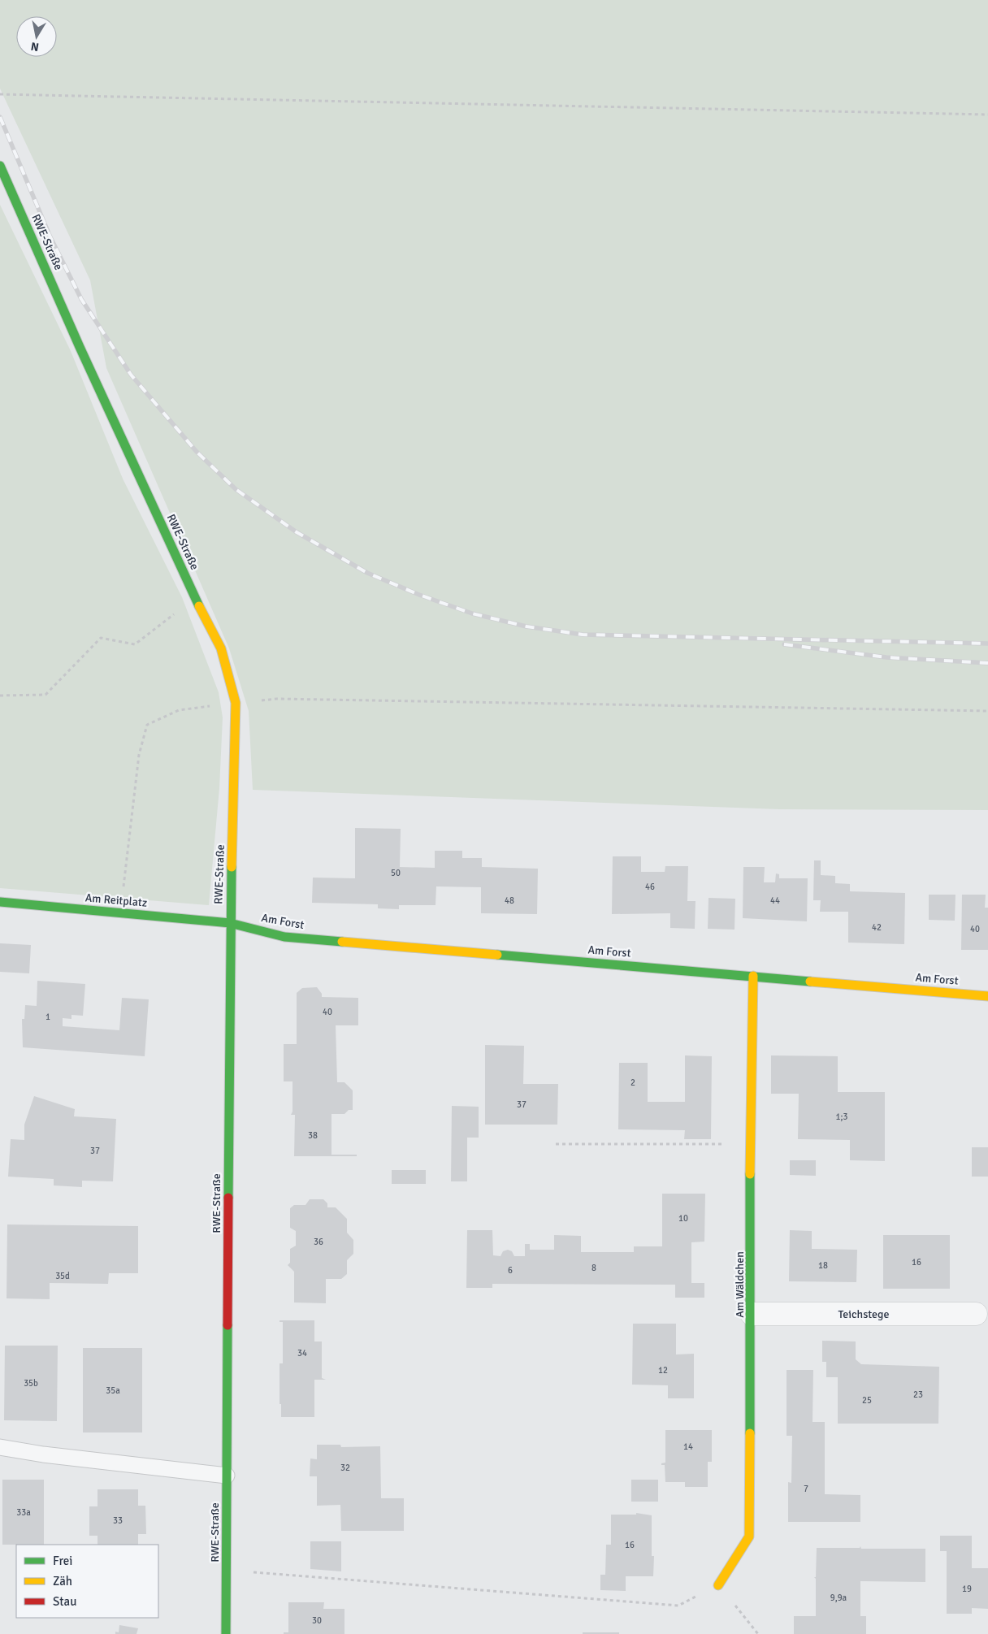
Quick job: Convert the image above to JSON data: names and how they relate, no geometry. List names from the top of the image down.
{
  "streets": {
    "street": [
      "RWE-Straße",
      "Am Reitplatz",
      "Am Forst",
      "Am Wäldchen",
      "Teichstege"
    ]
  },
  "crossings": [
    ["RWE-Straße", "Am Reitplatz"],
    ["RWE-Straße", "Am Forst"],
    ["Am Reitplatz", "Am Forst"],
    ["Am Forst", "Am Wäldchen"],
    ["Am Wäldchen", "Teichstege"]
  ],
  "house_numbers": [
    "50",
    "46",
    "48",
    "44",
    "42",
    "40",
    "40",
    "1",
    "2",
    "37",
    "1;3",
    "38",
    "37",
    "10",
    "36",
    "16",
    "18",
    "8",
    "6",
    "35d",
    "34",
    "12",
    "35b",
    "35a",
    "23",
    "25",
    "14",
    "32",
    "7",
    "33a",
    "33",
    "16",
    "19",
    "9,9a",
    "30"
  ],
  "legend": ["Frei", "Zäh", "Stau"],
  "north": "bottom"
}
